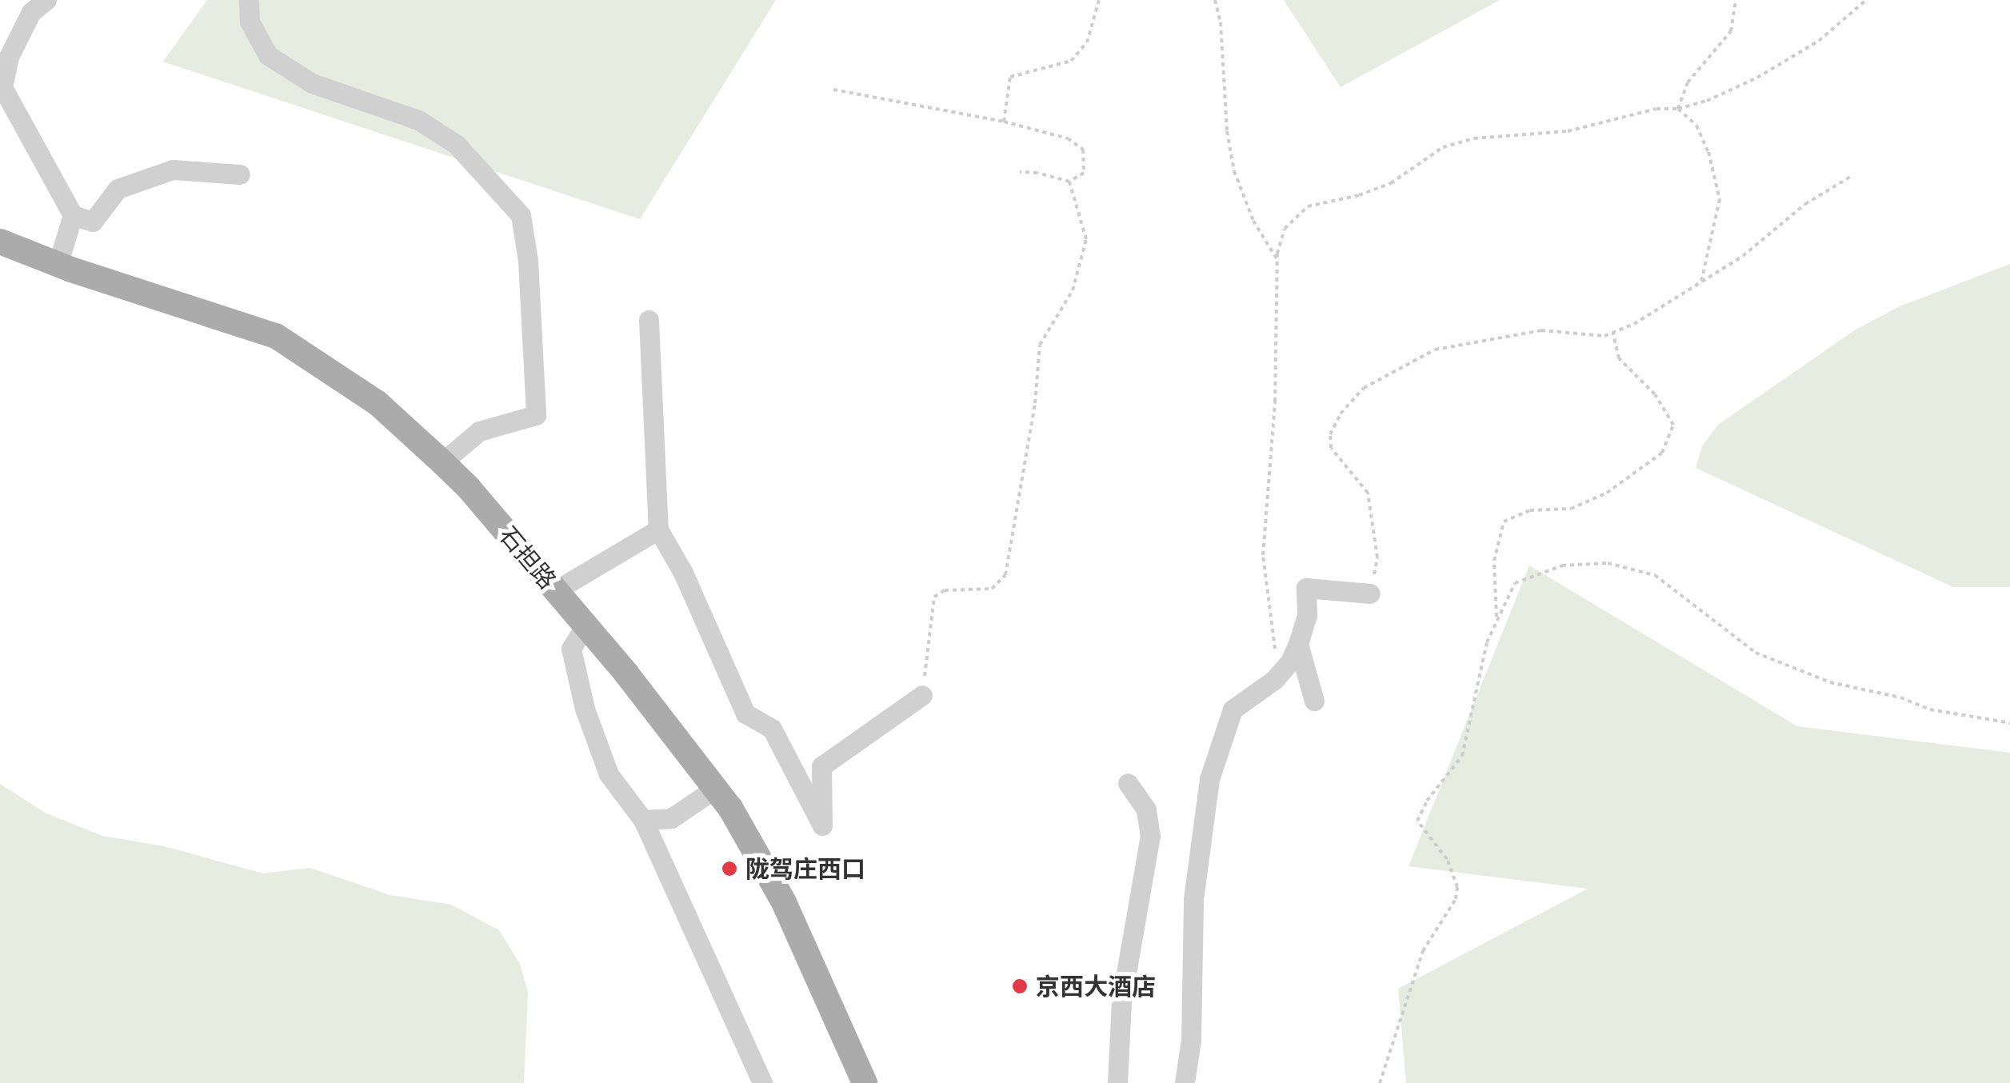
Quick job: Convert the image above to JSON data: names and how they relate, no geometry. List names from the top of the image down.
{
  "streets": {
    "main road": ["石担路"]
  },
  "places": ["陇驾庄西口", "京西大酒店"]
}
